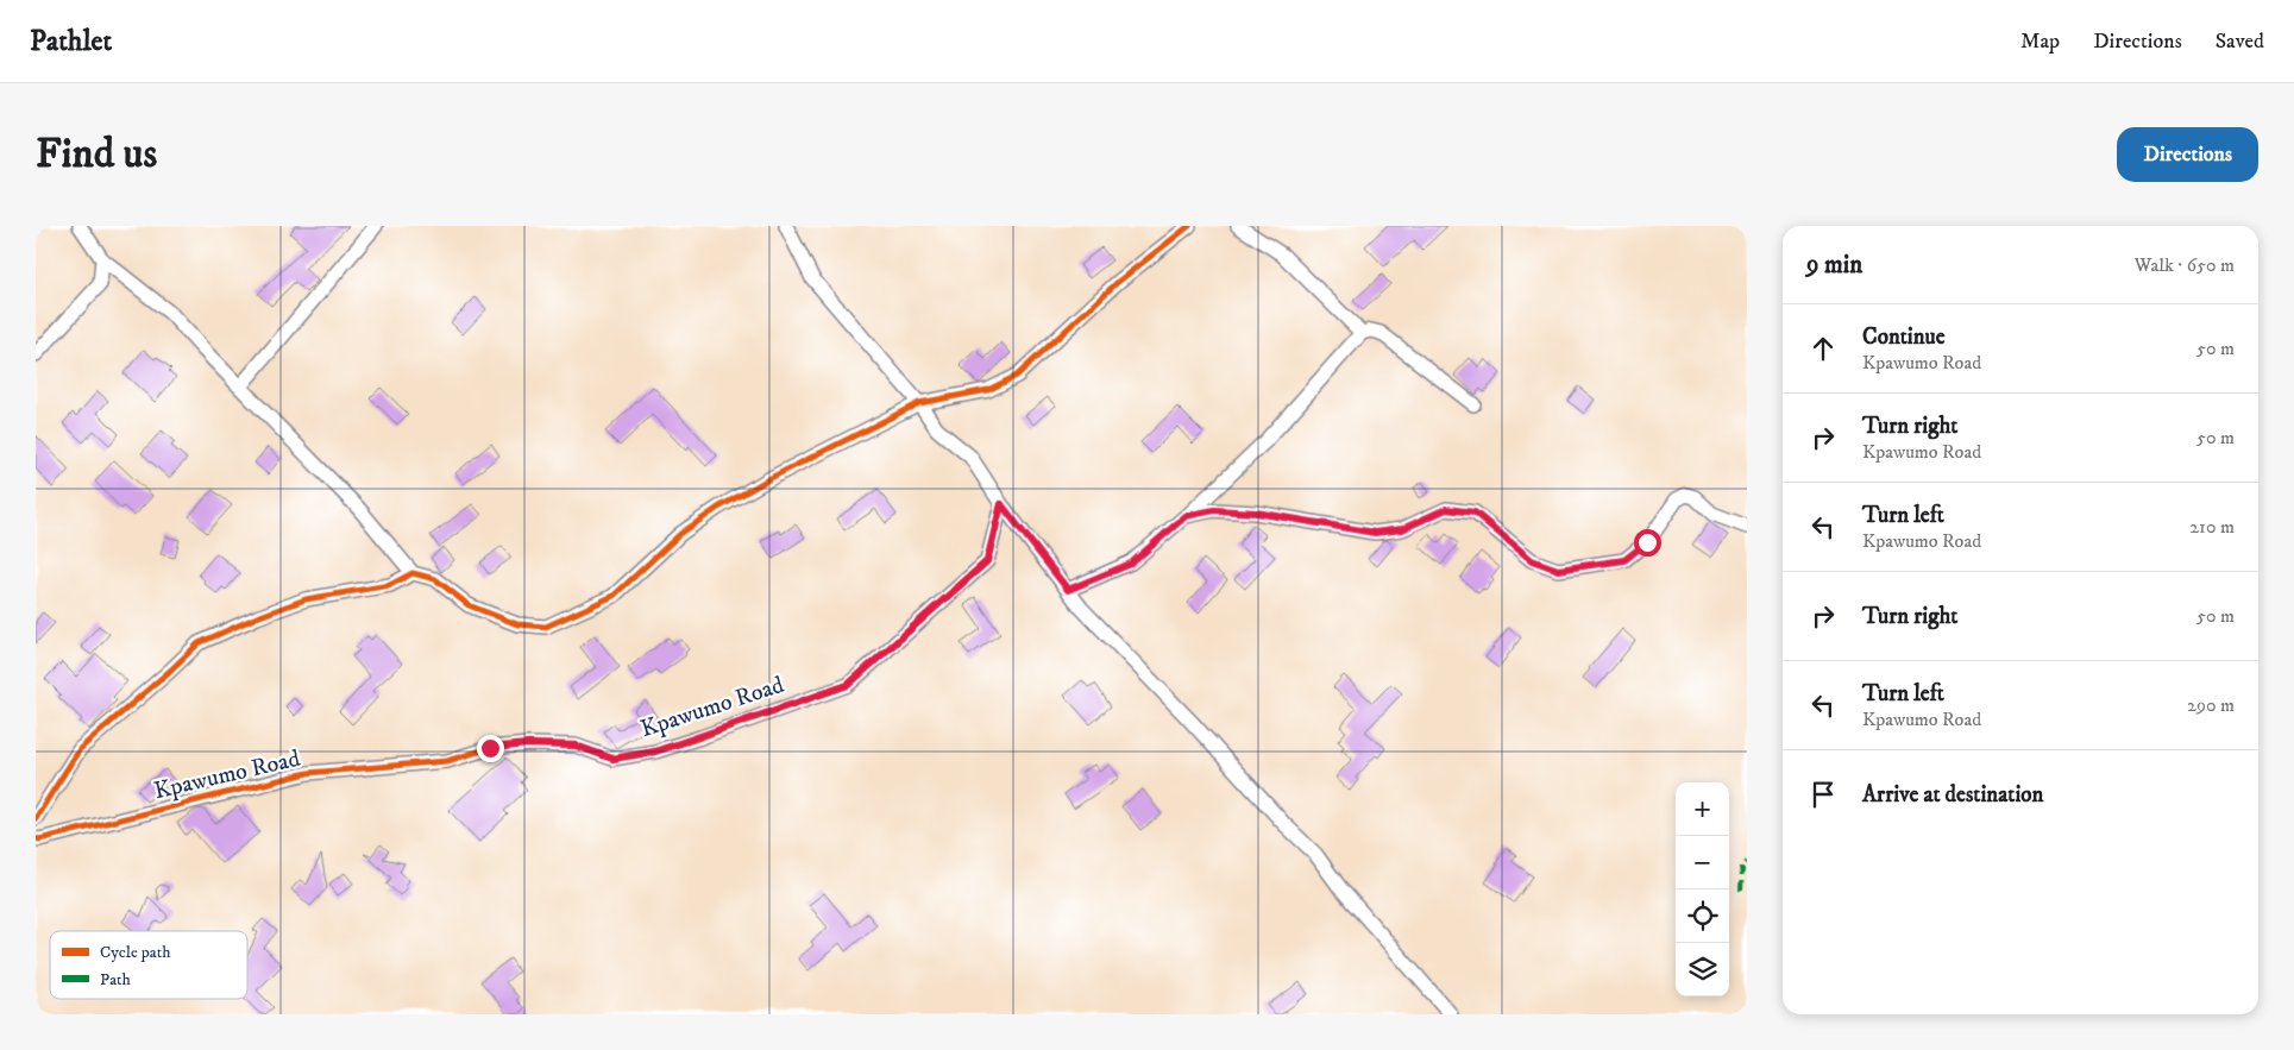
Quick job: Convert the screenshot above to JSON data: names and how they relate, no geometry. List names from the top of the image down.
{
  "streets": {
    "street": ["Kpawumo Road"]
  },
  "legend": ["Cycle path", "Path"],
  "page": {
    "header": "Pathlet",
    "nav": ["Map", "Directions", "Saved"],
    "buttons": "Directions",
    "title": "Find us",
    "heading": ["9 min", "Walk · 650 m"],
    "list": [
      ["Continue", "Kpawumo Road", "50 m"],
      ["Turn right", "Kpawumo Road", "50 m"],
      ["Turn left", "Kpawumo Road", "210 m"],
      ["Turn right", "50 m"],
      ["Turn left", "Kpawumo Road", "290 m"],
      "Arrive at destination"
    ],
    "map_buttons": ["+", "−"]
  }
}
